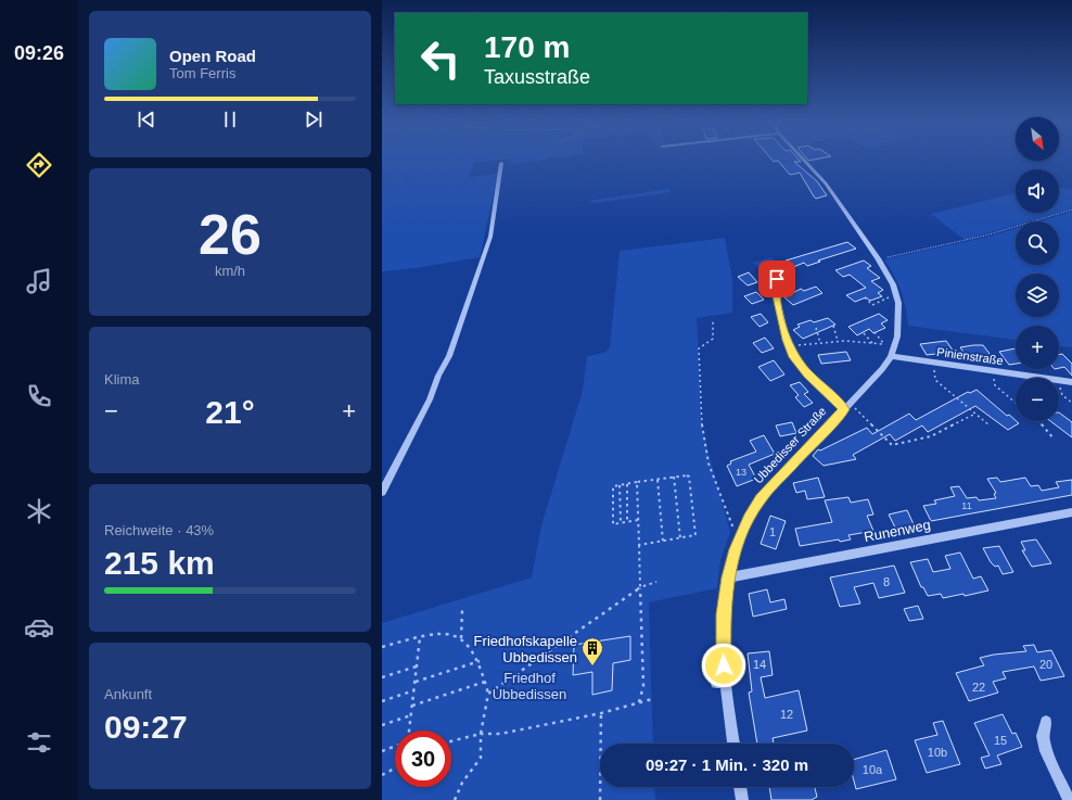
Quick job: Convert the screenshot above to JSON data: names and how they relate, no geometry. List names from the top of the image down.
{
  "streets": {
    "street": ["Pinienstraße", "Ubbedisser Straße", "Runenweg"]
  },
  "crossings": [
    ["Pinienstraße", "Ubbedisser Straße"],
    ["Ubbedisser Straße", "Runenweg"]
  ],
  "parks": ["Friedhof Ubbedissen"],
  "places": {
    "building": ["Friedhofskapelle Ubbedissen"]
  },
  "house_numbers": [
    "13",
    "11",
    "1",
    "8",
    "14",
    "20",
    "22",
    "12",
    "15",
    "10b",
    "10a"
  ],
  "north": "bottom right",
  "page": {
    "tabs": "09:26",
    "turn": ["170 m", "Taxusstraße"],
    "song": ["Open Road", "Tom Ferris"],
    "map_buttons": ["+", "−"],
    "tile": [
      ["26", "km/h"],
      "Klima",
      ["Reichweite · 43%", "215 km"],
      ["Ankunft", "09:27"]
    ],
    "heat": ["−", "21°", "+"],
    "limit": "30",
    "trip": "09:27 · 1 Min. · 320 m"
  }
}
